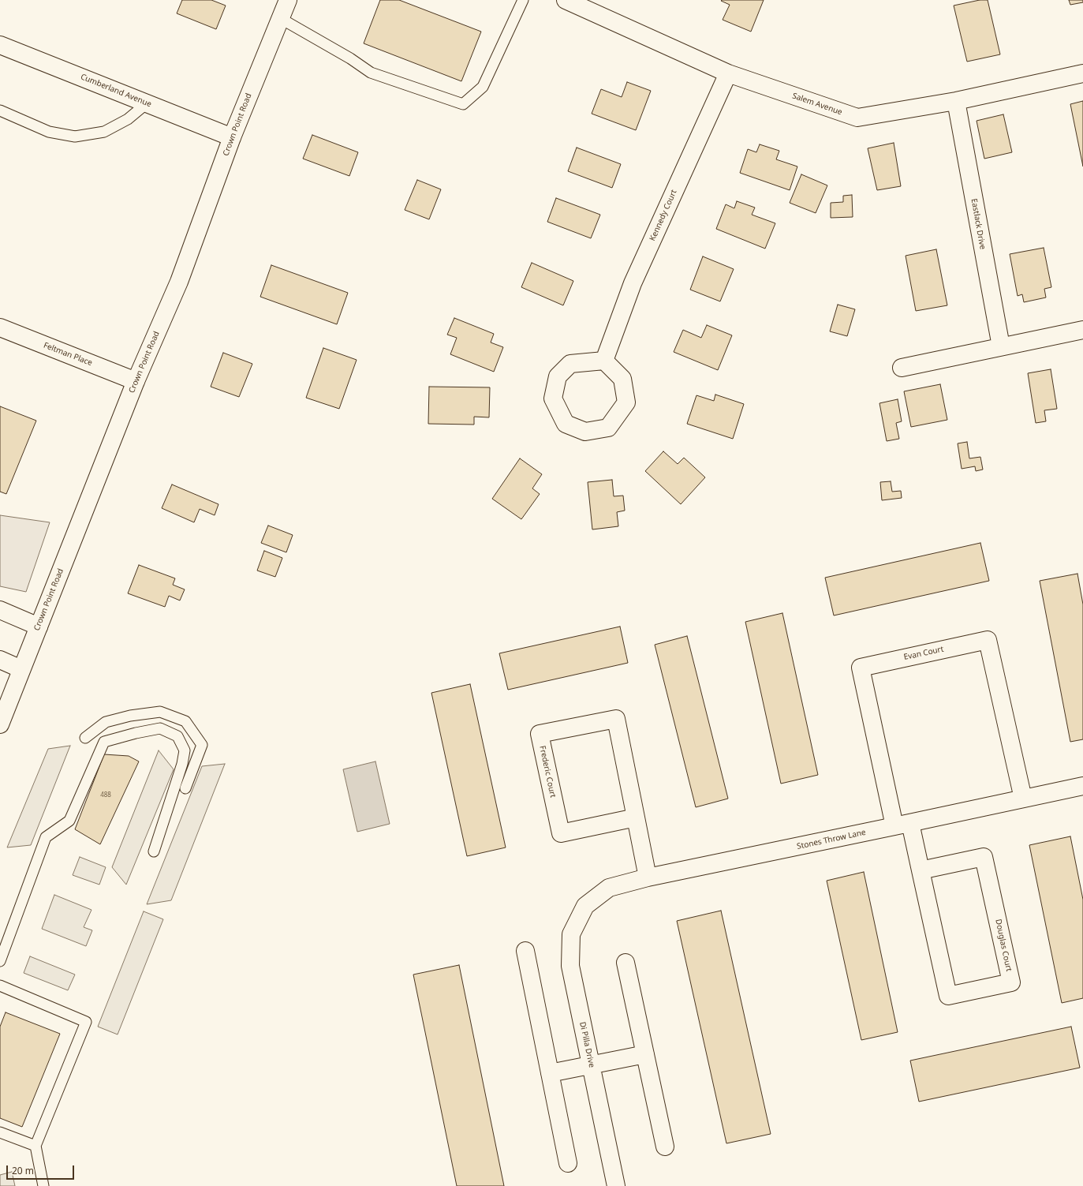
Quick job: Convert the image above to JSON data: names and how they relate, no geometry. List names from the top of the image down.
{
  "streets": {
    "main road": [
      "Cumberland Avenue",
      "Salem Avenue",
      "Crown Point Road",
      "Kennedy Court",
      "Eastlack Drive",
      "Feltman Place",
      "Evan Court",
      "Frederic Court",
      "Stones Throw Lane",
      "Douglas Court",
      "Di Pilla Drive"
    ]
  },
  "crossings": [
    ["Cumberland Avenue", "Crown Point Road"],
    ["Salem Avenue", "Kennedy Court"],
    ["Salem Avenue", "Eastlack Drive"],
    ["Crown Point Road", "Feltman Place"],
    ["Evan Court", "Stones Throw Lane"],
    ["Evan Court", "Douglas Court"],
    ["Frederic Court", "Stones Throw Lane"],
    ["Stones Throw Lane", "Douglas Court"],
    ["Stones Throw Lane", "Di Pilla Drive"]
  ],
  "house_numbers": ["488"],
  "scale_bar": "20 m"
}
